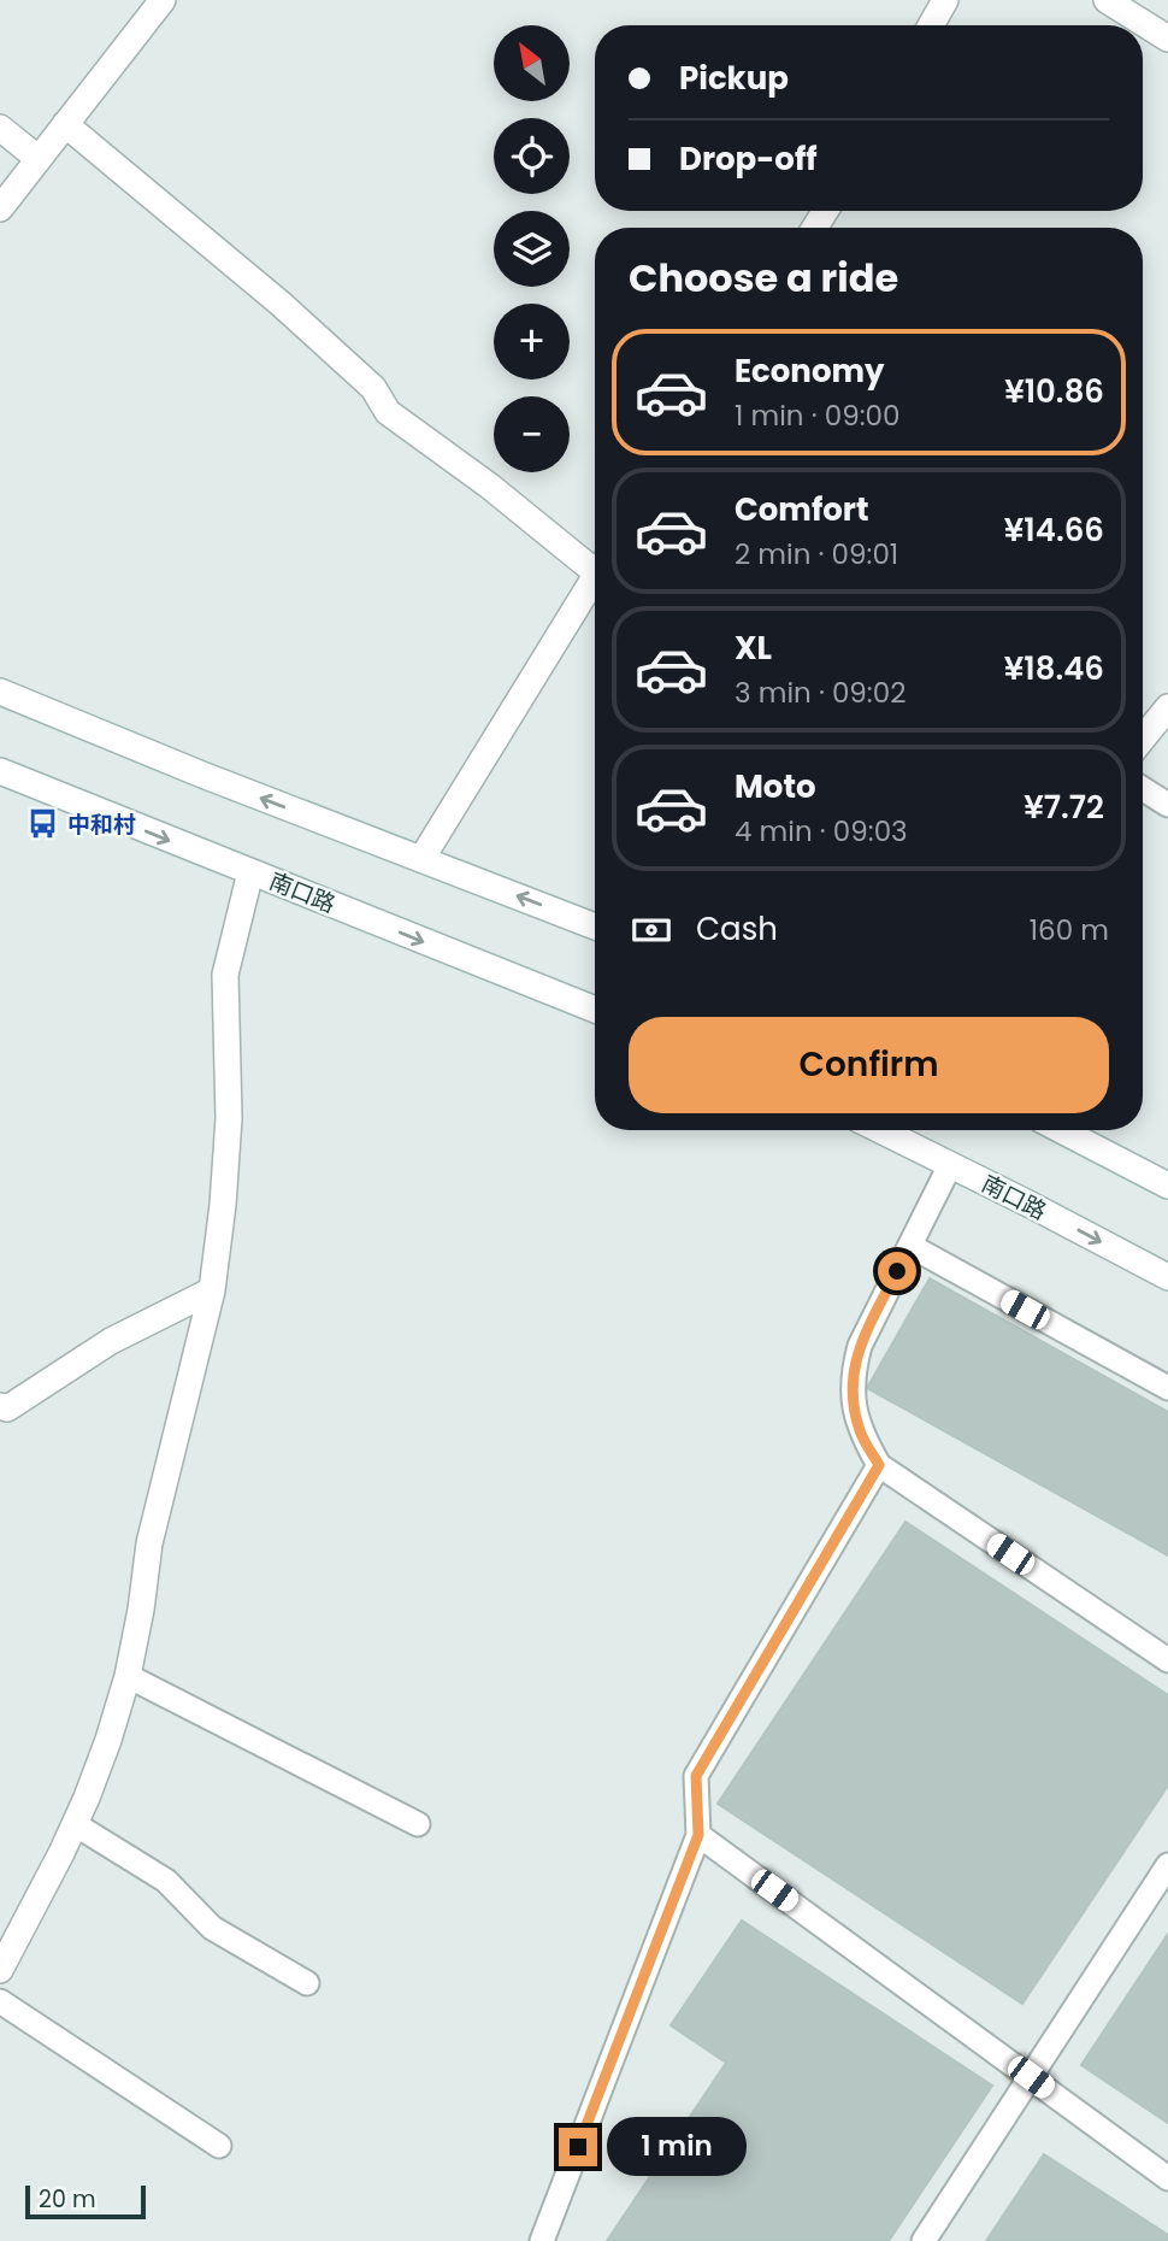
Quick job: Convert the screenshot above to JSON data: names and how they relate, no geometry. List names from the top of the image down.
{
  "streets": {
    "street": ["南口路"]
  },
  "places": {
    "bus stop": ["中和村"]
  },
  "scale_bar": "20 m",
  "north": "top left",
  "page": {
    "map_buttons": ["+", "−"],
    "banner": ["Pickup", "Drop-off"],
    "heading": "Choose a ride",
    "list": [
      {
        "name": "Economy",
        "note": "1 min · 09:00",
        "value": "¥10.86"
      },
      {
        "name": "Comfort",
        "note": "2 min · 09:01",
        "value": "¥14.66"
      },
      {
        "name": "XL",
        "note": "3 min · 09:02",
        "value": "¥18.46"
      },
      {
        "name": "Moto",
        "note": "4 min · 09:03",
        "value": "¥7.72"
      }
    ],
    "pay": ["Cash", "160 m"],
    "buttons": "Confirm",
    "bubble": "1 min",
    "scale": "20 m"
  }
}
